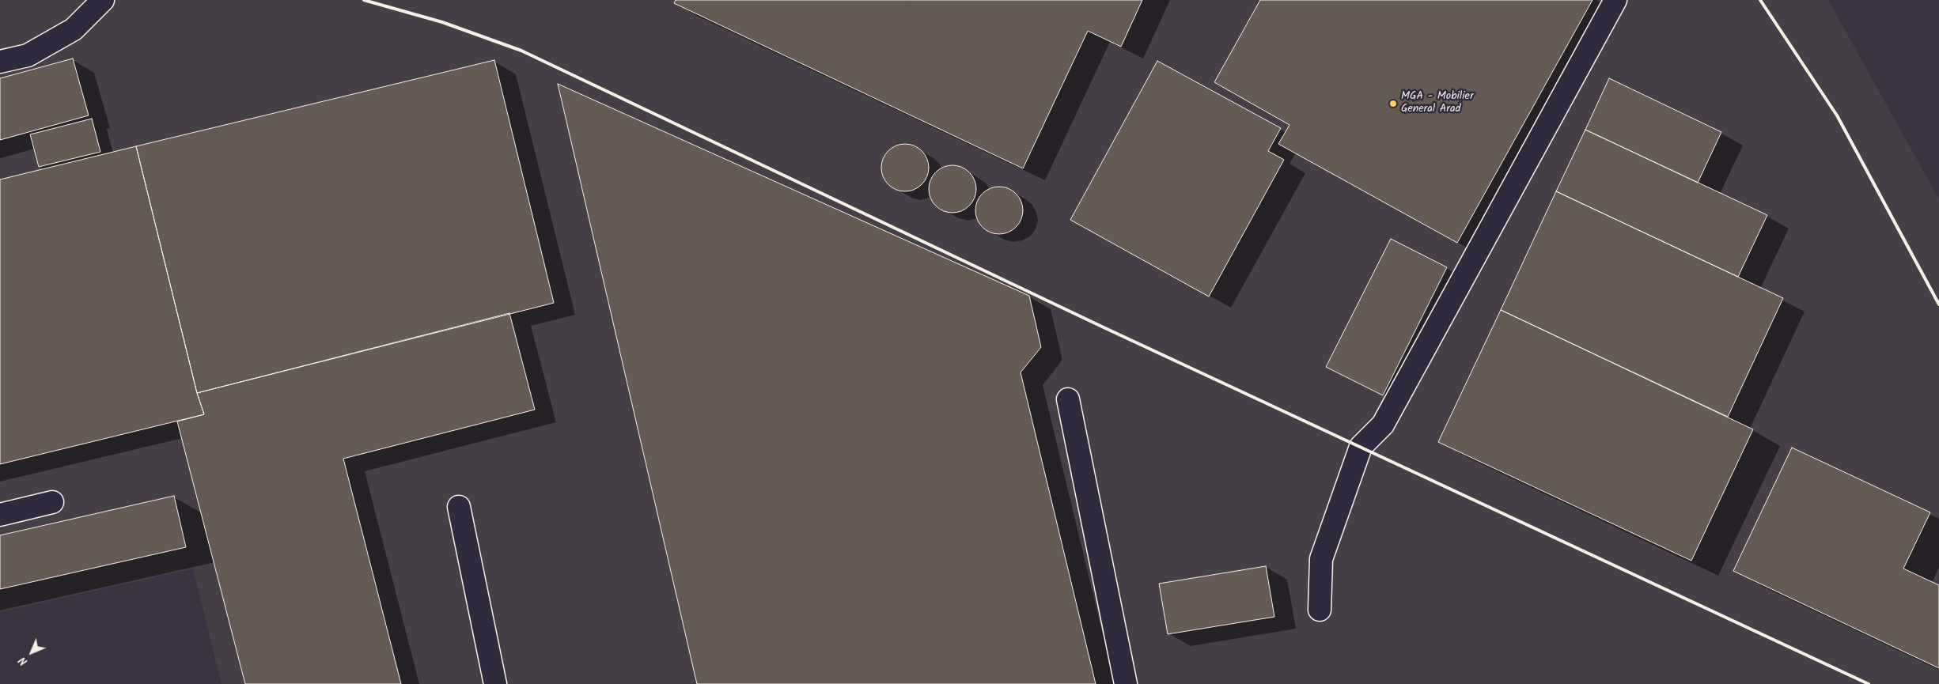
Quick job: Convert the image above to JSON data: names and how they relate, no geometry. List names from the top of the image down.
{
  "places": ["MGA - Mobilier General Arad"],
  "north": "bottom left"
}
